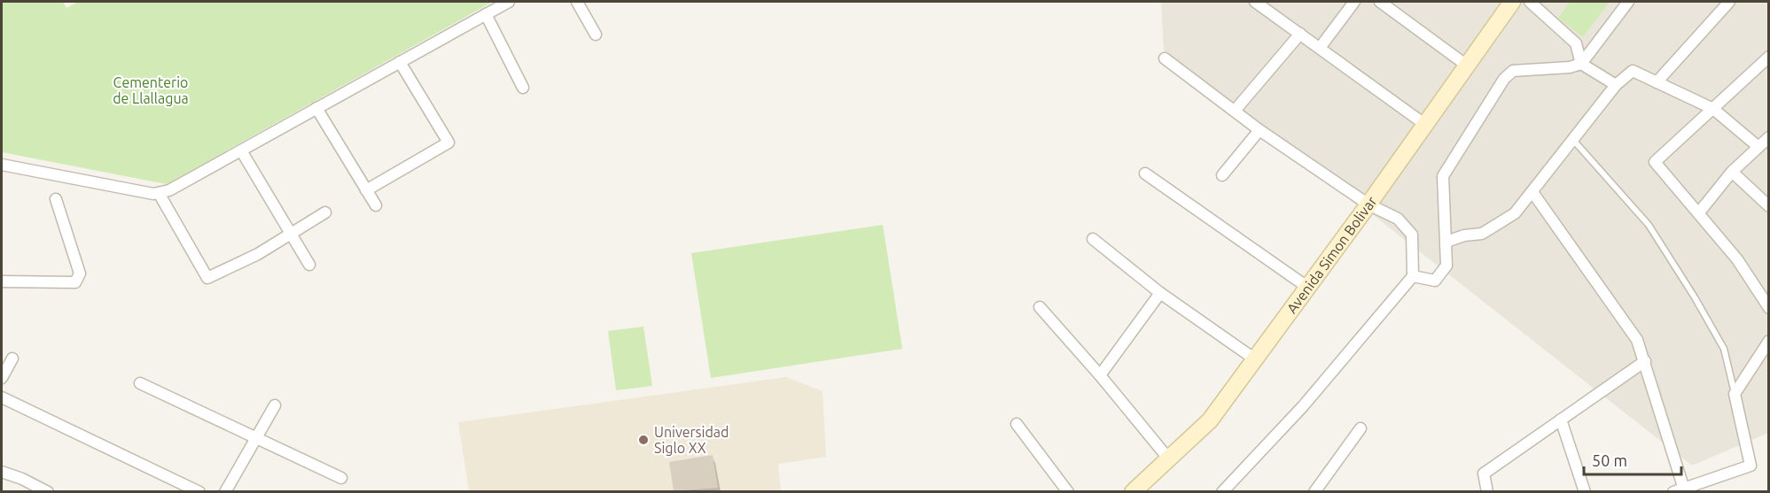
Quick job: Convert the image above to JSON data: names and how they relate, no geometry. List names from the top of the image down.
{
  "streets": {
    "main road": ["Avenida Simon Bolivar"]
  },
  "parks": ["Cementerio de Llallagua"],
  "places": ["Universidad Siglo XX"],
  "scale_bar": "50 m"
}
